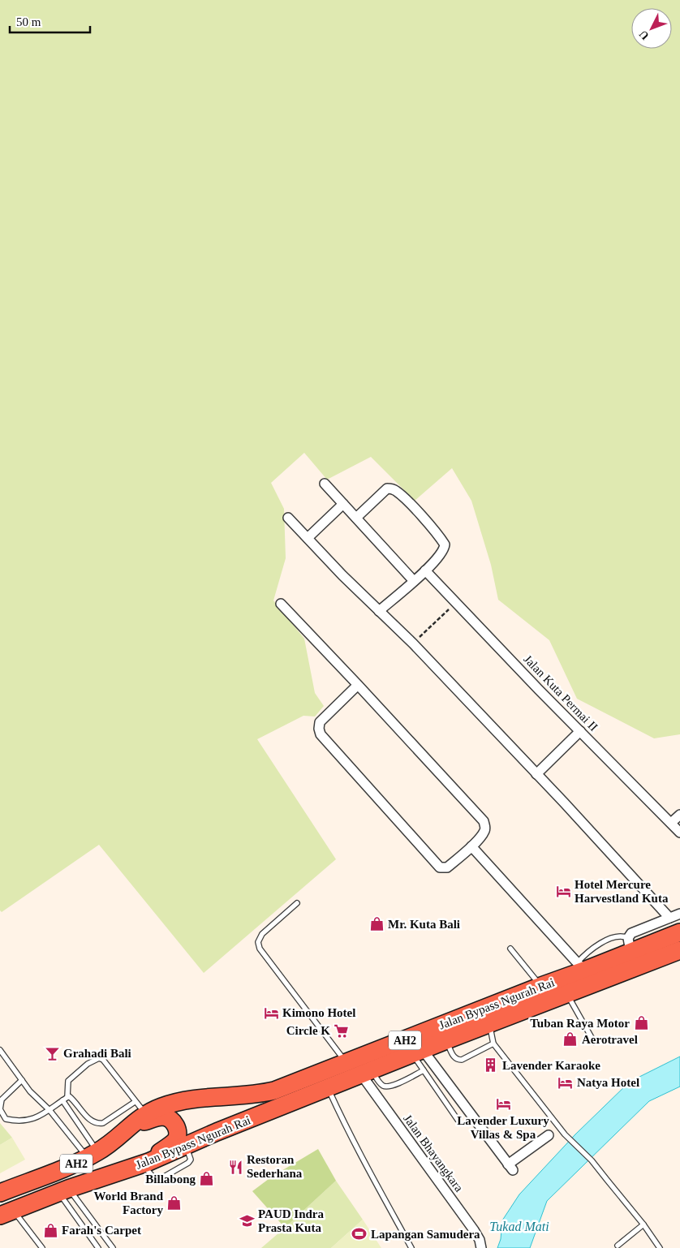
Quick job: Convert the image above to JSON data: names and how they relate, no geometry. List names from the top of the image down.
{
  "streets": {
    "highway": ["Jalan Bypass Ngurah Rai", "AH2"],
    "street": ["Jalan Kuta Permai II", "Jalan Bhayangkara"]
  },
  "crossings": [
    ["Jalan Bypass Ngurah Rai", "Jalan Bhayangkara"]
  ],
  "water": ["Tukad Mati"],
  "places": {
    "hotel": [
      "Hotel Mercure Harvestland Kuta",
      "Kimono Hotel",
      "Natya Hotel",
      "Lavender Luxury Villas & Spa"
    ],
    "shop": [
      "Mr. Kuta Bali",
      "Tuban Raya Motor",
      "Aerotravel",
      "Billabong",
      "World Brand Factory",
      "Farah's Carpet"
    ],
    "supermarket": ["Circle K"],
    "bar": ["Grahadi Bali"],
    "building": ["Lavender Karaoke"],
    "restaurant": ["Restoran Sederhana"],
    "school or university": ["PAUD Indra Prasta Kuta"],
    "sports": ["Lapangan Samudera"]
  },
  "scale_bar": "50 m",
  "north": "bottom left"
}
